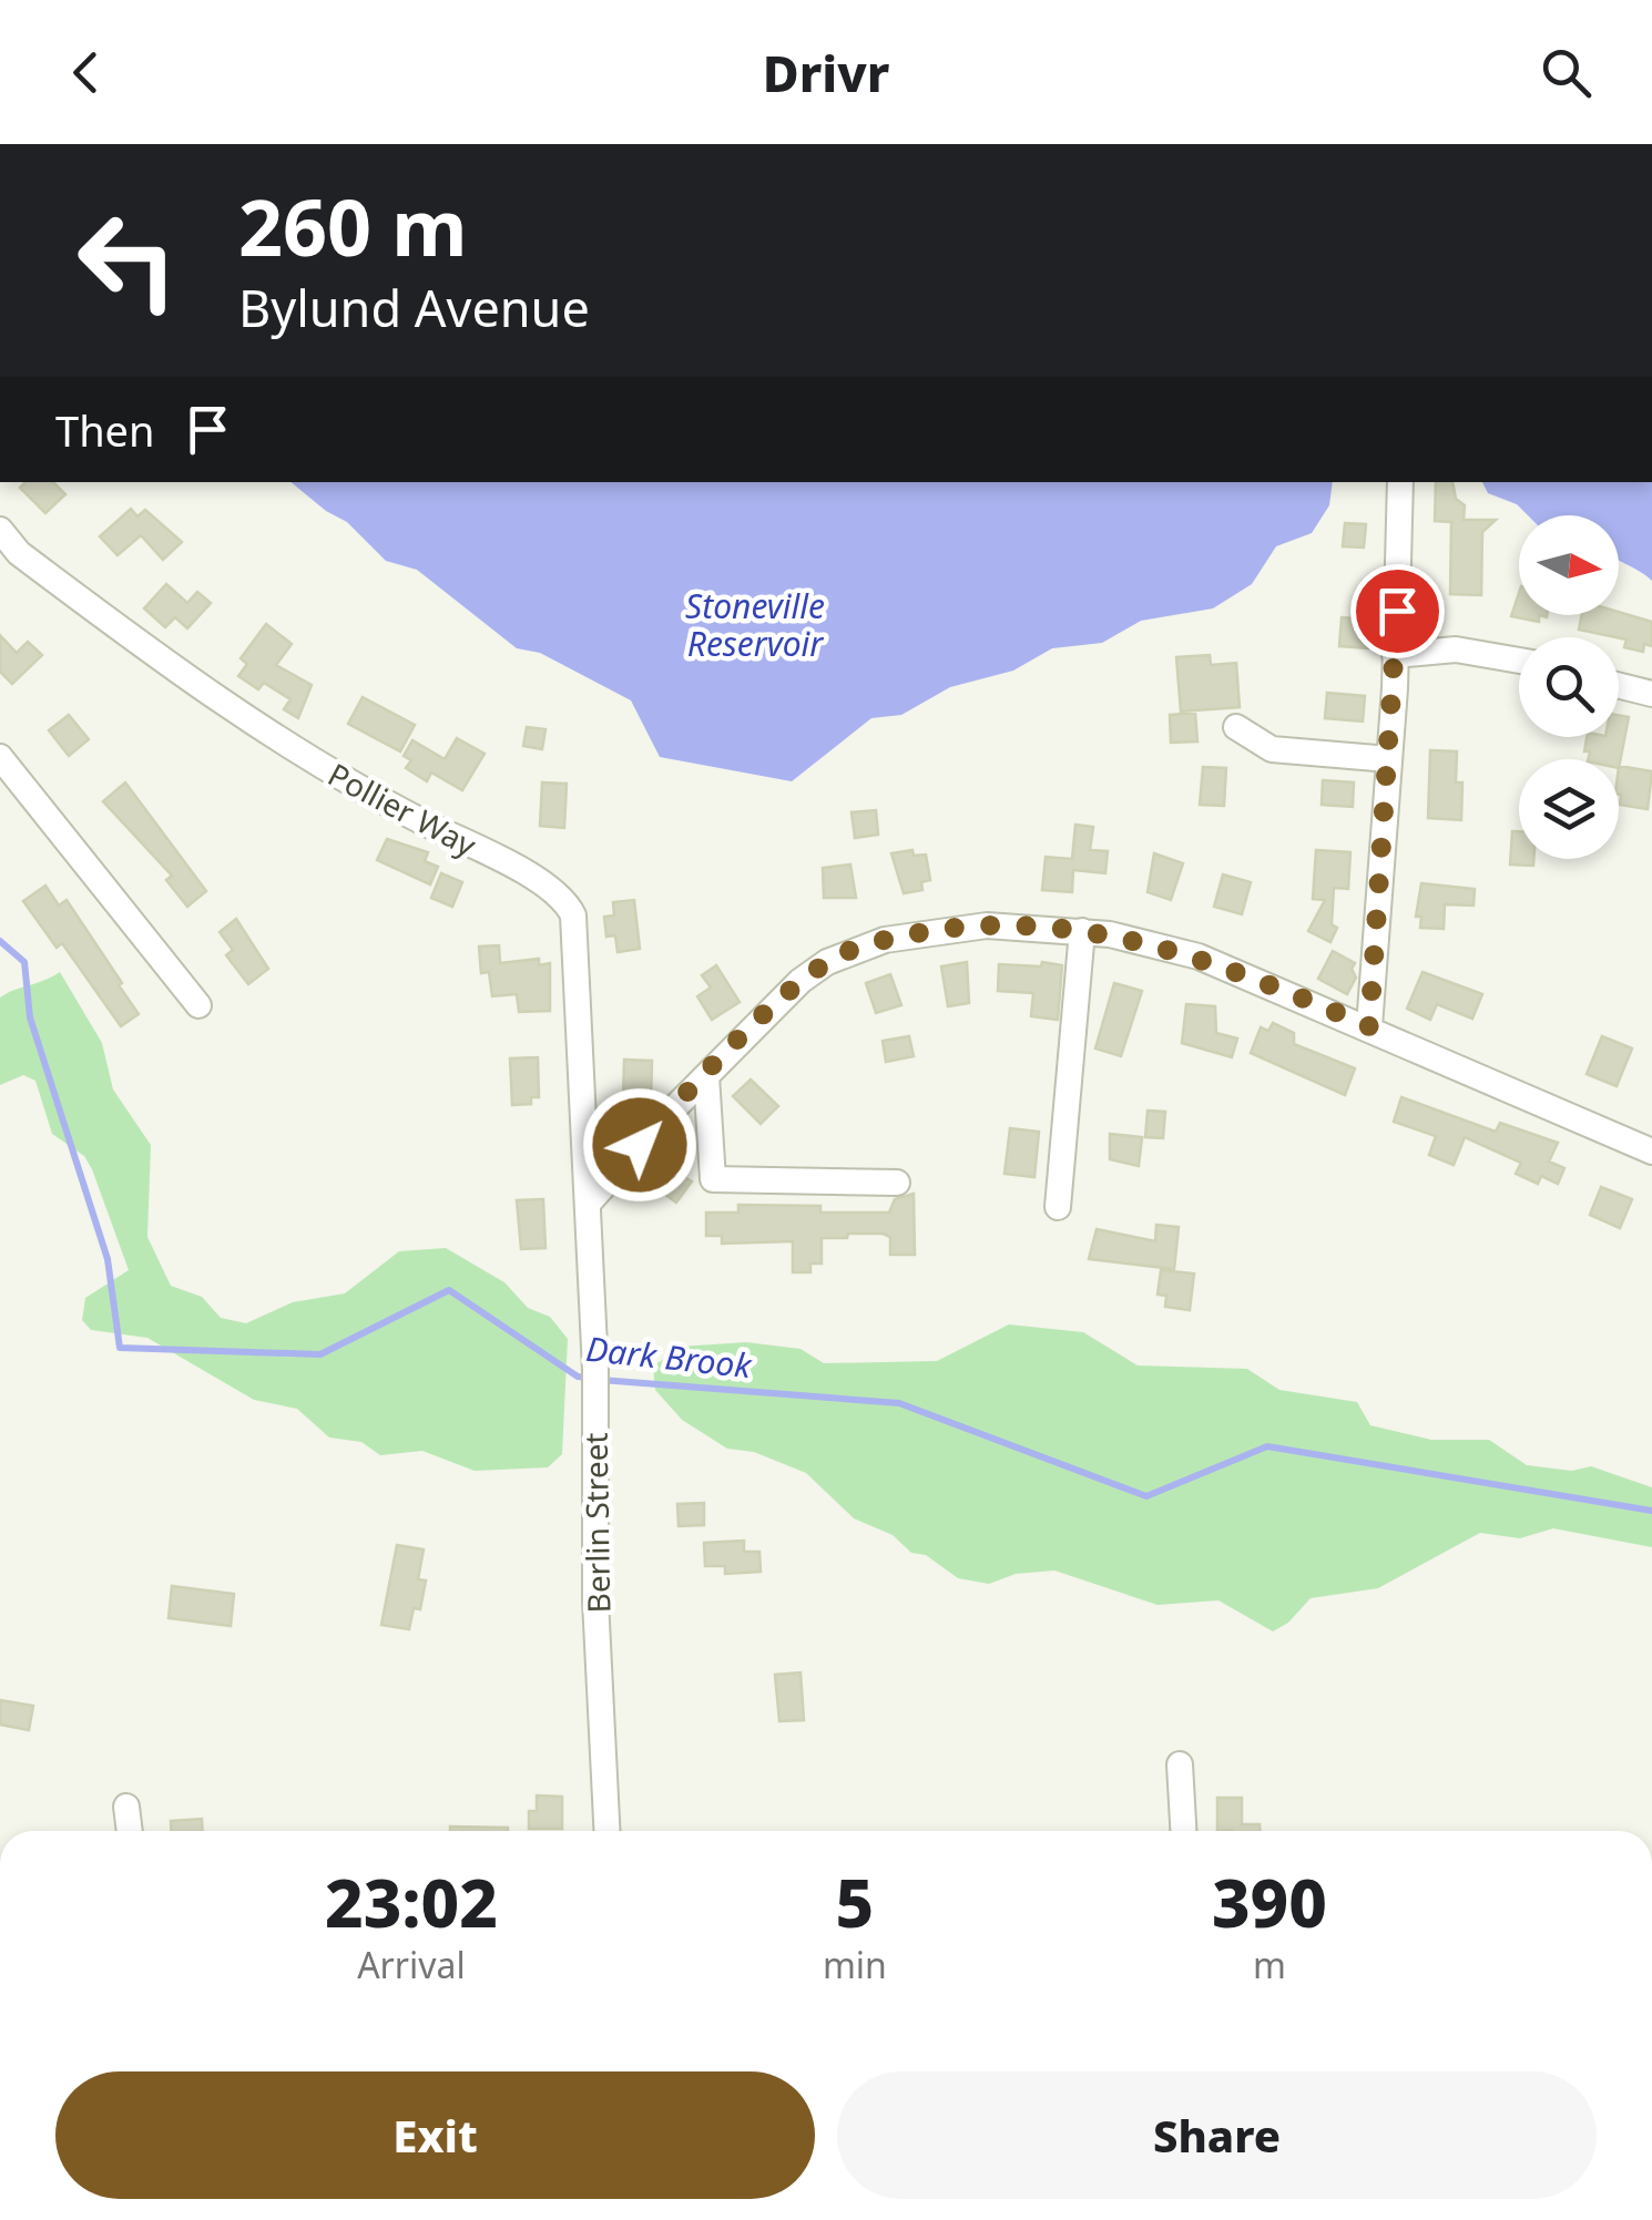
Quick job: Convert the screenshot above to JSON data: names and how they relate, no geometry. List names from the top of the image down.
{
  "streets": {
    "street": ["Pollier Way", "Berlin Street"]
  },
  "crossings": [
    ["Pollier Way", "Berlin Street"]
  ],
  "water": ["Stoneville Reservoir", "Dark Brook"],
  "north": "right",
  "page": {
    "header": "Drivr",
    "turn": ["260 m", "Bylund Avenue"],
    "then": "Then",
    "eta": [
      "23:02",
      "Arrival",
      "5",
      "min",
      "390",
      "m"
    ],
    "buttons": ["Exit", "Share"]
  }
}
